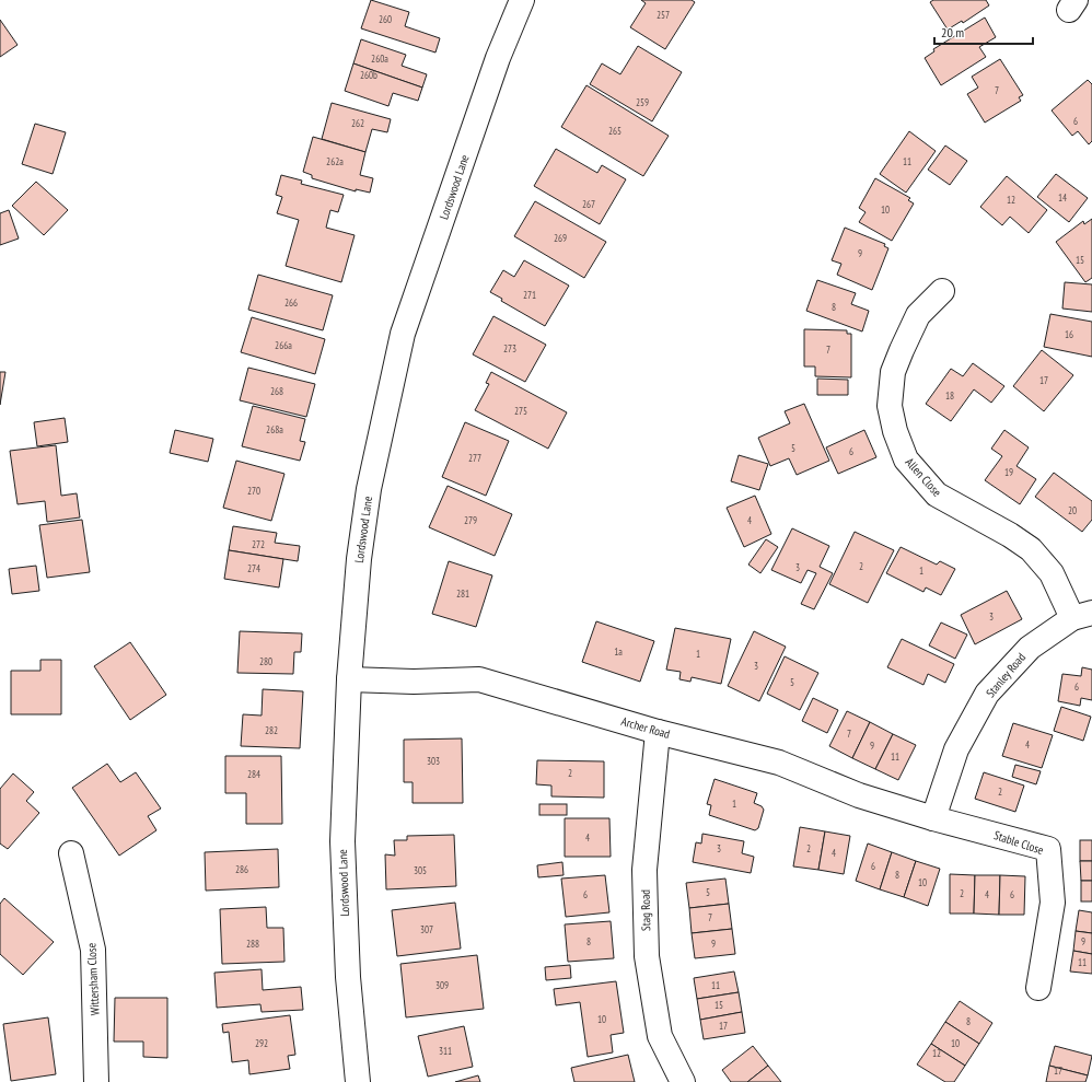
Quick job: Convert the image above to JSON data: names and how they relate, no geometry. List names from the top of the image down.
{
  "streets": {
    "street": [
      "Lordswood Lane",
      "Allen Close",
      "Stanley Road",
      "Archer Road",
      "Stable Close",
      "Stag Road",
      "Wittersham Close"
    ]
  },
  "crossings": [
    ["Lordswood Lane", "Archer Road"],
    ["Allen Close", "Stanley Road"],
    ["Stanley Road", "Archer Road"],
    ["Stanley Road", "Stable Close"],
    ["Archer Road", "Stable Close"],
    ["Archer Road", "Stag Road"]
  ],
  "house_numbers": [
    "257",
    "260",
    "260a",
    "260b",
    "7",
    "259",
    "6",
    "262",
    "265",
    "262a",
    "11",
    "14",
    "12",
    "267",
    "10",
    "269",
    "9",
    "15",
    "271",
    "266",
    "8",
    "16",
    "266a",
    "273",
    "7",
    "17",
    "268",
    "18",
    "275",
    "268a",
    "5",
    "6",
    "277",
    "19",
    "270",
    "20",
    "279",
    "4",
    "272",
    "2",
    "3",
    "274",
    "1",
    "281",
    "3",
    "1a",
    "1",
    "280",
    "3",
    "5",
    "6",
    "282",
    "7",
    "4",
    "9",
    "11",
    "303",
    "2",
    "284",
    "2",
    "1",
    "4",
    "3",
    "2",
    "4",
    "6",
    "286",
    "305",
    "8",
    "10",
    "5",
    "2",
    "6",
    "4",
    "6",
    "7",
    "307",
    "8",
    "9",
    "288",
    "9",
    "11",
    "309",
    "11",
    "15",
    "10",
    "8",
    "17",
    "292",
    "10",
    "311",
    "12",
    "17"
  ],
  "scale_bar": "20 m"
}
